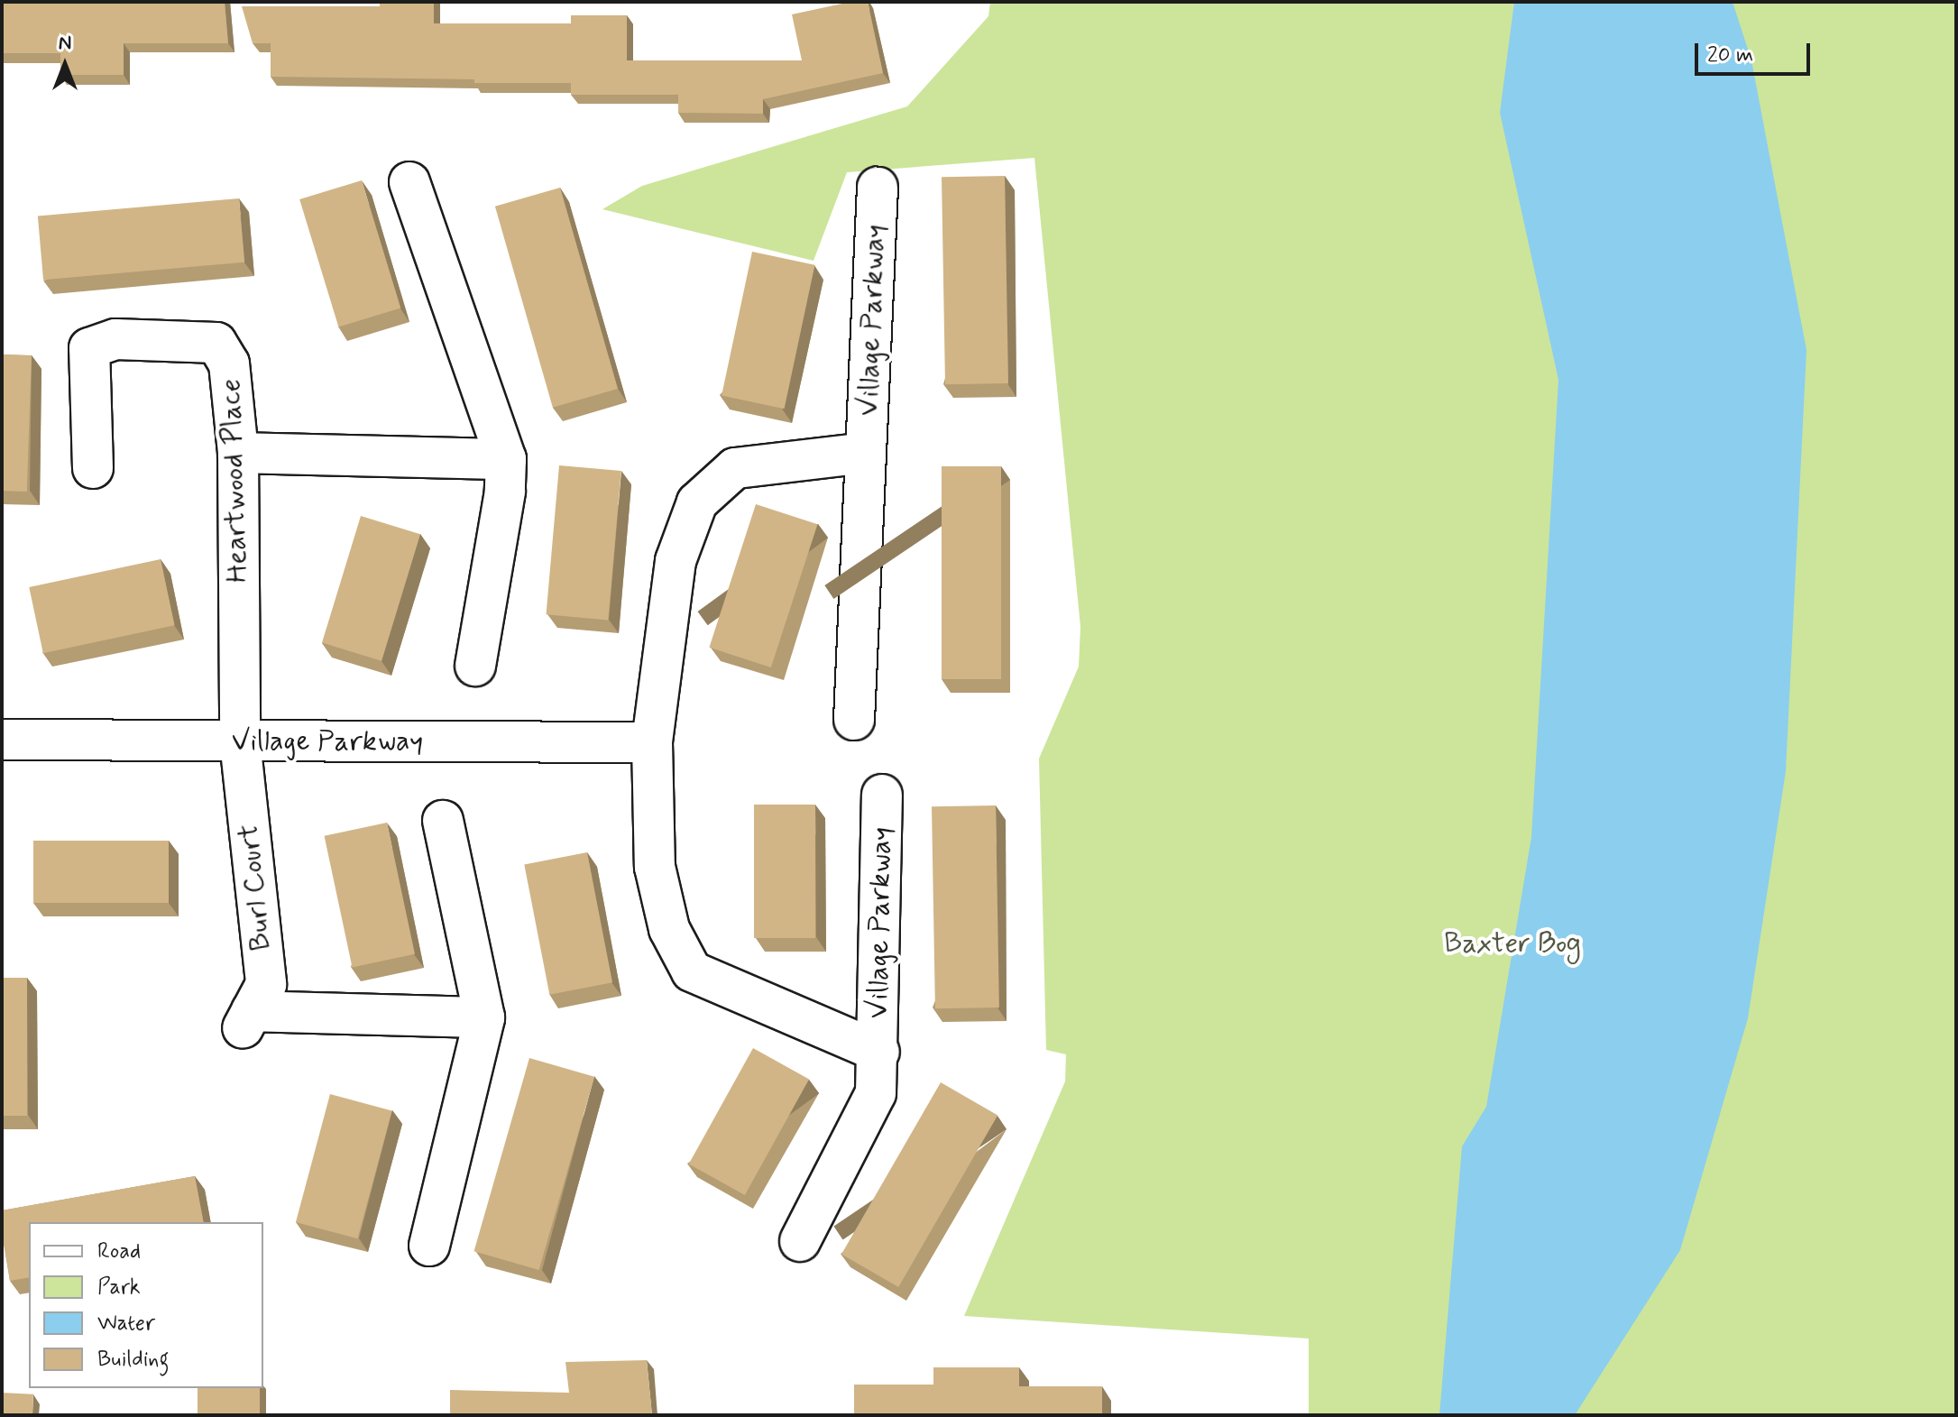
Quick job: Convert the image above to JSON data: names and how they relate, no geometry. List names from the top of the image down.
{
  "streets": {
    "street": ["Village Parkway", "Heartwood Place", "Burl Court"]
  },
  "crossings": [
    ["Village Parkway", "Heartwood Place"],
    ["Village Parkway", "Burl Court"],
    ["Heartwood Place", "Burl Court"]
  ],
  "parks": ["Baxter Bog"],
  "legend": [
    "Road",
    "Park",
    "Water",
    "Building"
  ],
  "scale_bar": "20 m",
  "north": "top"
}
